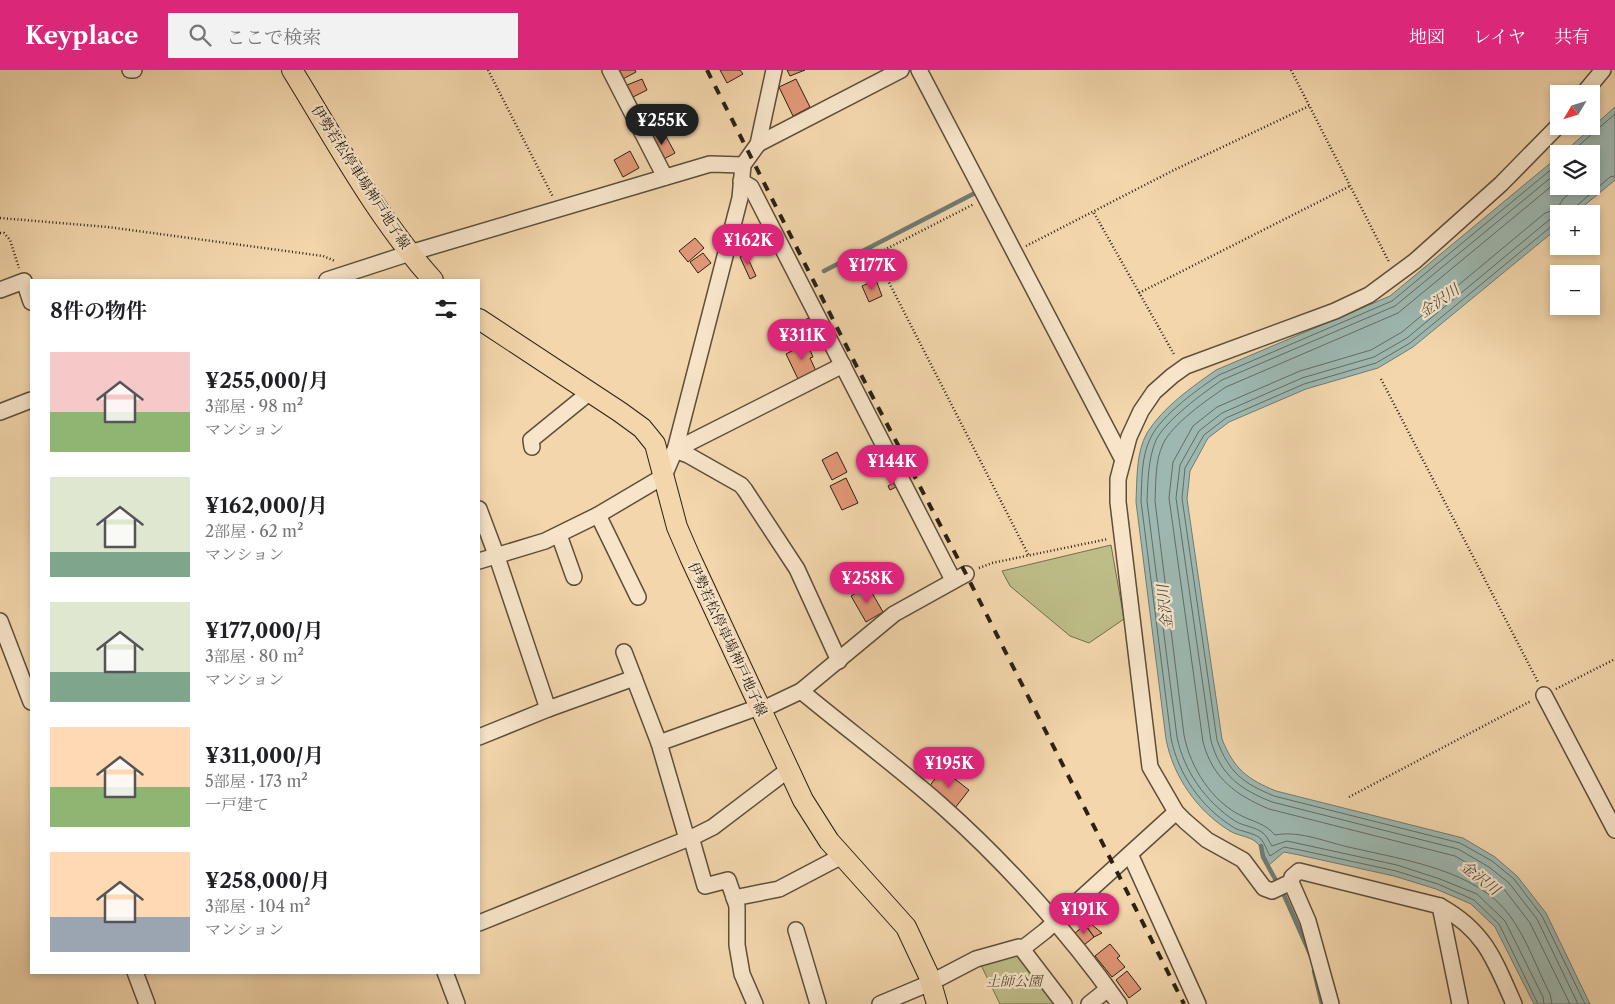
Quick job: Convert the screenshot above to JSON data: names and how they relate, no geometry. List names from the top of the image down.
{
  "streets": {
    "main road": ["伊勢若松停車場神戸地子線"]
  },
  "water": ["金沢川"],
  "parks": ["土師公園"],
  "north": "bottom left",
  "page": {
    "header": "Keyplace",
    "search": "ここで検索",
    "nav": ["地図", "レイヤ", "共有"],
    "map_buttons": ["+", "−"],
    "price": [
      "¥255K",
      "¥162K",
      "¥177K",
      "¥311K",
      "¥144K",
      "¥258K",
      "¥195K",
      "¥191K"
    ],
    "heading": "8件の物件",
    "list": [
      {
        "name": "¥255,000/月",
        "note": "3部屋 · 98 m² · マンション"
      },
      {
        "name": "¥162,000/月",
        "note": "2部屋 · 62 m² · マンション"
      },
      {
        "name": "¥177,000/月",
        "note": "3部屋 · 80 m² · マンション"
      },
      {
        "name": "¥311,000/月",
        "note": "5部屋 · 173 m² · 一戸建て"
      },
      {
        "name": "¥258,000/月",
        "note": "3部屋 · 104 m² · マンション"
      }
    ]
  }
}
